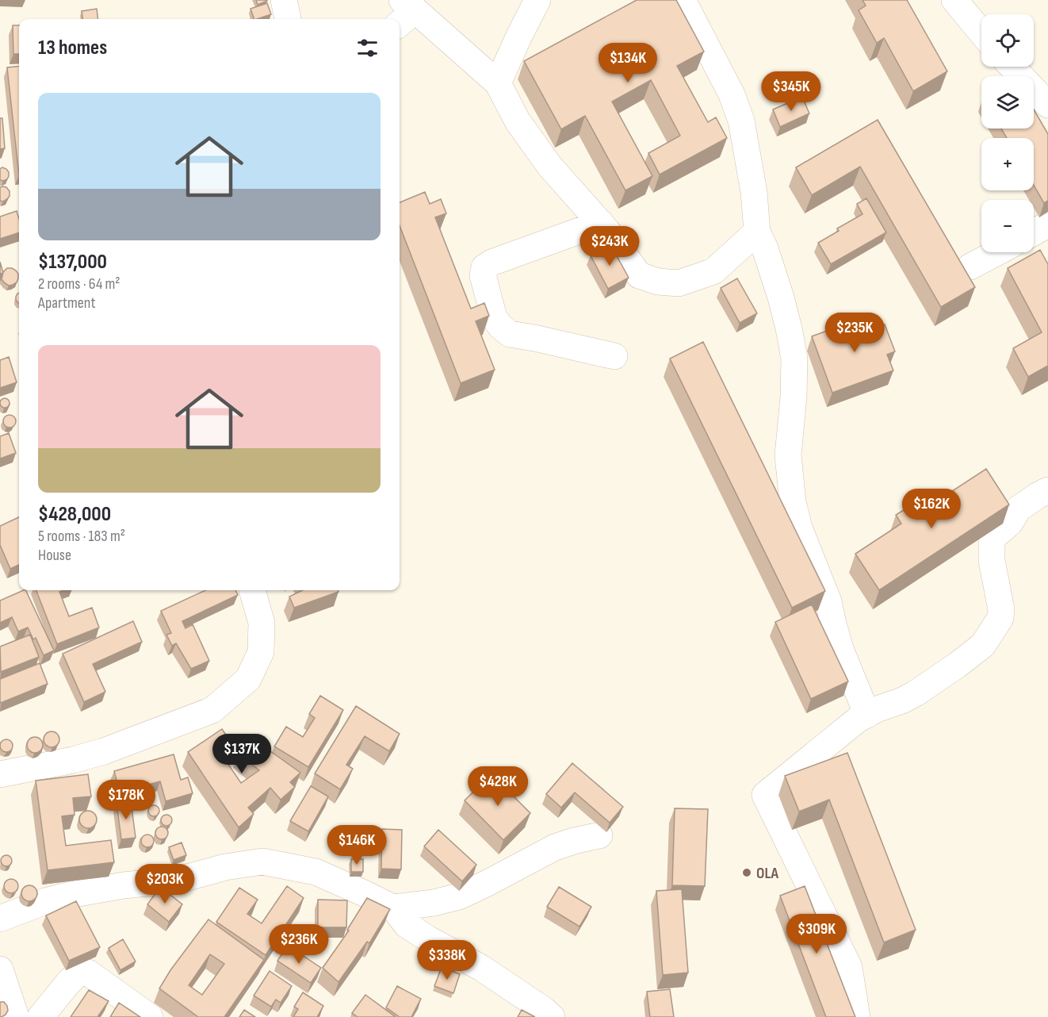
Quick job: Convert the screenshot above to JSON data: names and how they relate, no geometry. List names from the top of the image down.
{
  "places": ["OLA"],
  "page": {
    "map_buttons": ["+", "−"],
    "heading": "13 homes",
    "price": [
      "$134K",
      "$345K",
      "$243K",
      "$235K",
      "$162K",
      "$137K",
      "$428K",
      "$178K",
      "$146K",
      "$203K",
      "$309K",
      "$236K",
      "$338K"
    ],
    "list": [
      {
        "name": "$137,000",
        "note": "2 rooms · 64 m² · Apartment"
      },
      {
        "name": "$428,000",
        "note": "5 rooms · 183 m² · House"
      }
    ]
  }
}
